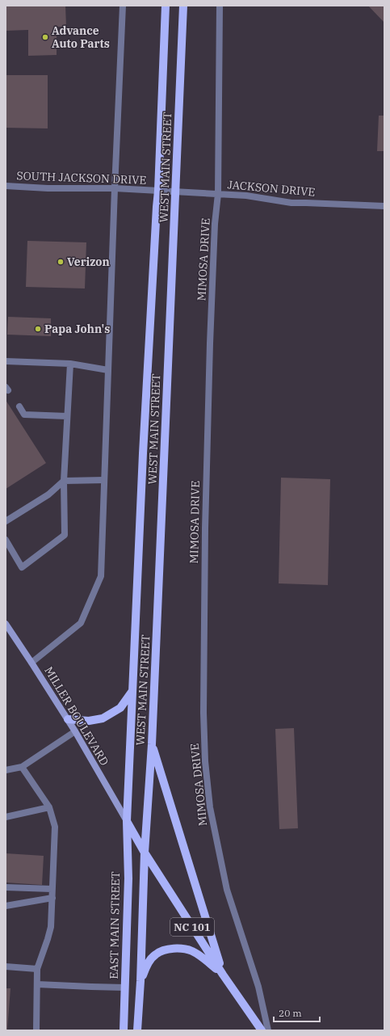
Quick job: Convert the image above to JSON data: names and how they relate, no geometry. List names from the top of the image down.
{
  "streets": {
    "main road": ["WEST MAIN STREET", "EAST MAIN STREET", "NC 101"],
    "street": [
      "SOUTH JACKSON DRIVE",
      "JACKSON DRIVE",
      "MIMOSA DRIVE",
      "MILLER BOULEVARD"
    ]
  },
  "crossings": [
    ["WEST MAIN STREET", "SOUTH JACKSON DRIVE"],
    ["WEST MAIN STREET", "JACKSON DRIVE"],
    ["WEST MAIN STREET", "MILLER BOULEVARD"],
    ["WEST MAIN STREET", "EAST MAIN STREET"],
    ["WEST MAIN STREET", "NC 101"],
    ["SOUTH JACKSON DRIVE", "JACKSON DRIVE"],
    ["JACKSON DRIVE", "MIMOSA DRIVE"],
    ["MILLER BOULEVARD", "EAST MAIN STREET"],
    ["MILLER BOULEVARD", "NC 101"],
    ["EAST MAIN STREET", "NC 101"]
  ],
  "places": ["Advance Auto Parts", "Verizon", "Papa John's"],
  "scale_bar": "20 m"
}
